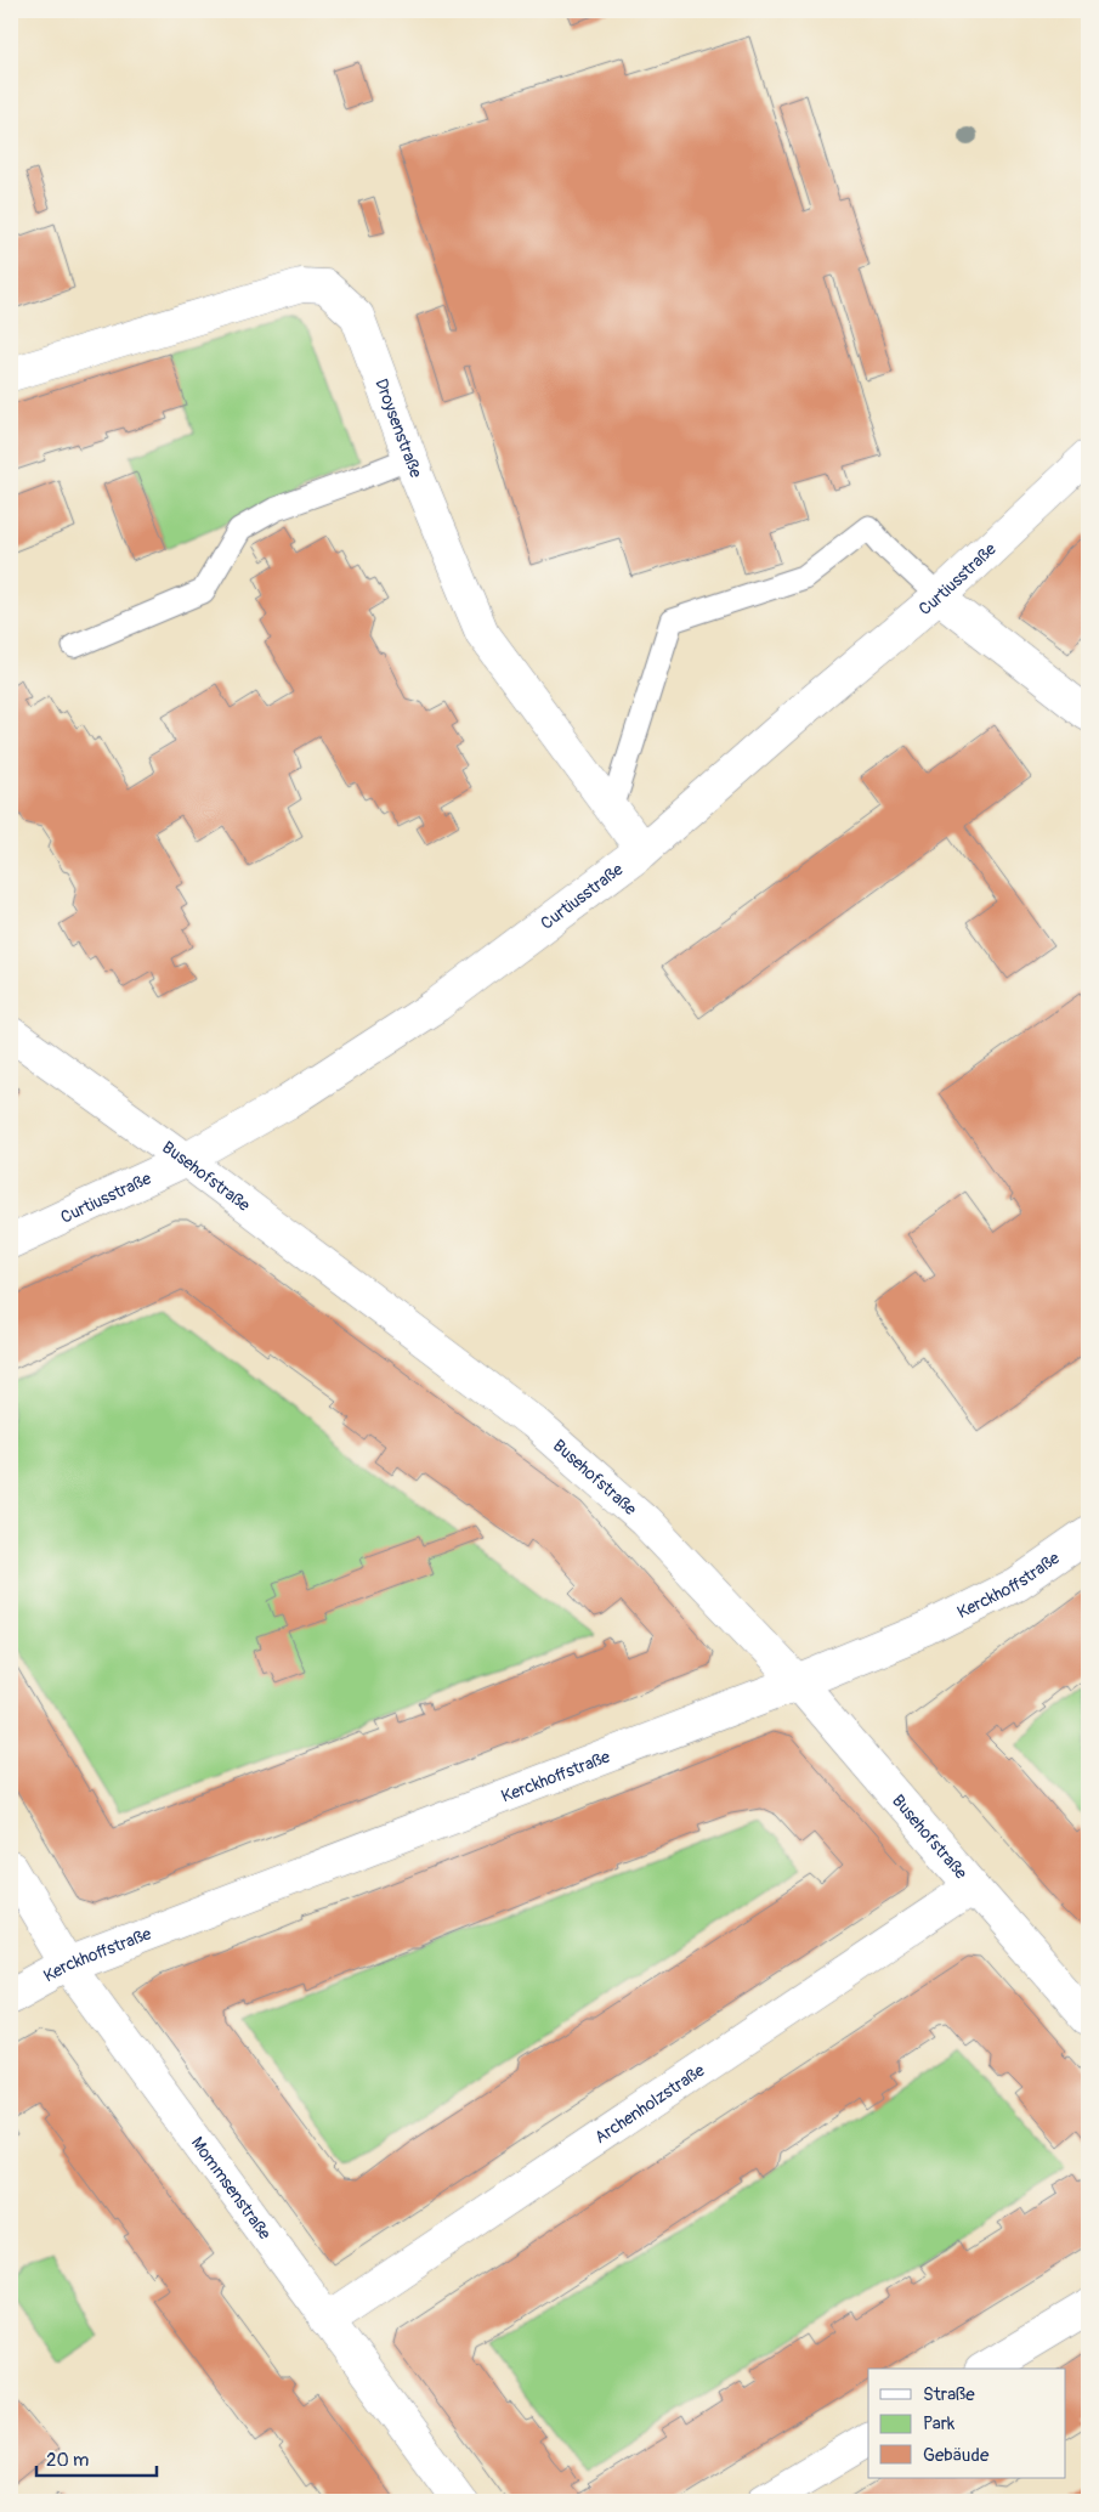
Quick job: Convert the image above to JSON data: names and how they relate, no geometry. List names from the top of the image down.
{
  "streets": {
    "street": [
      "Droysenstraße",
      "Curtiusstraße",
      "Busehofstraße",
      "Kerckhoffstraße",
      "Archenholzstraße",
      "Mommsenstraße"
    ]
  },
  "crossings": [
    ["Droysenstraße", "Curtiusstraße"],
    ["Curtiusstraße", "Busehofstraße"],
    ["Busehofstraße", "Kerckhoffstraße"],
    ["Busehofstraße", "Archenholzstraße"],
    ["Kerckhoffstraße", "Mommsenstraße"],
    ["Archenholzstraße", "Mommsenstraße"]
  ],
  "legend": ["Straße", "Park", "Gebäude"],
  "scale_bar": "20 m"
}
